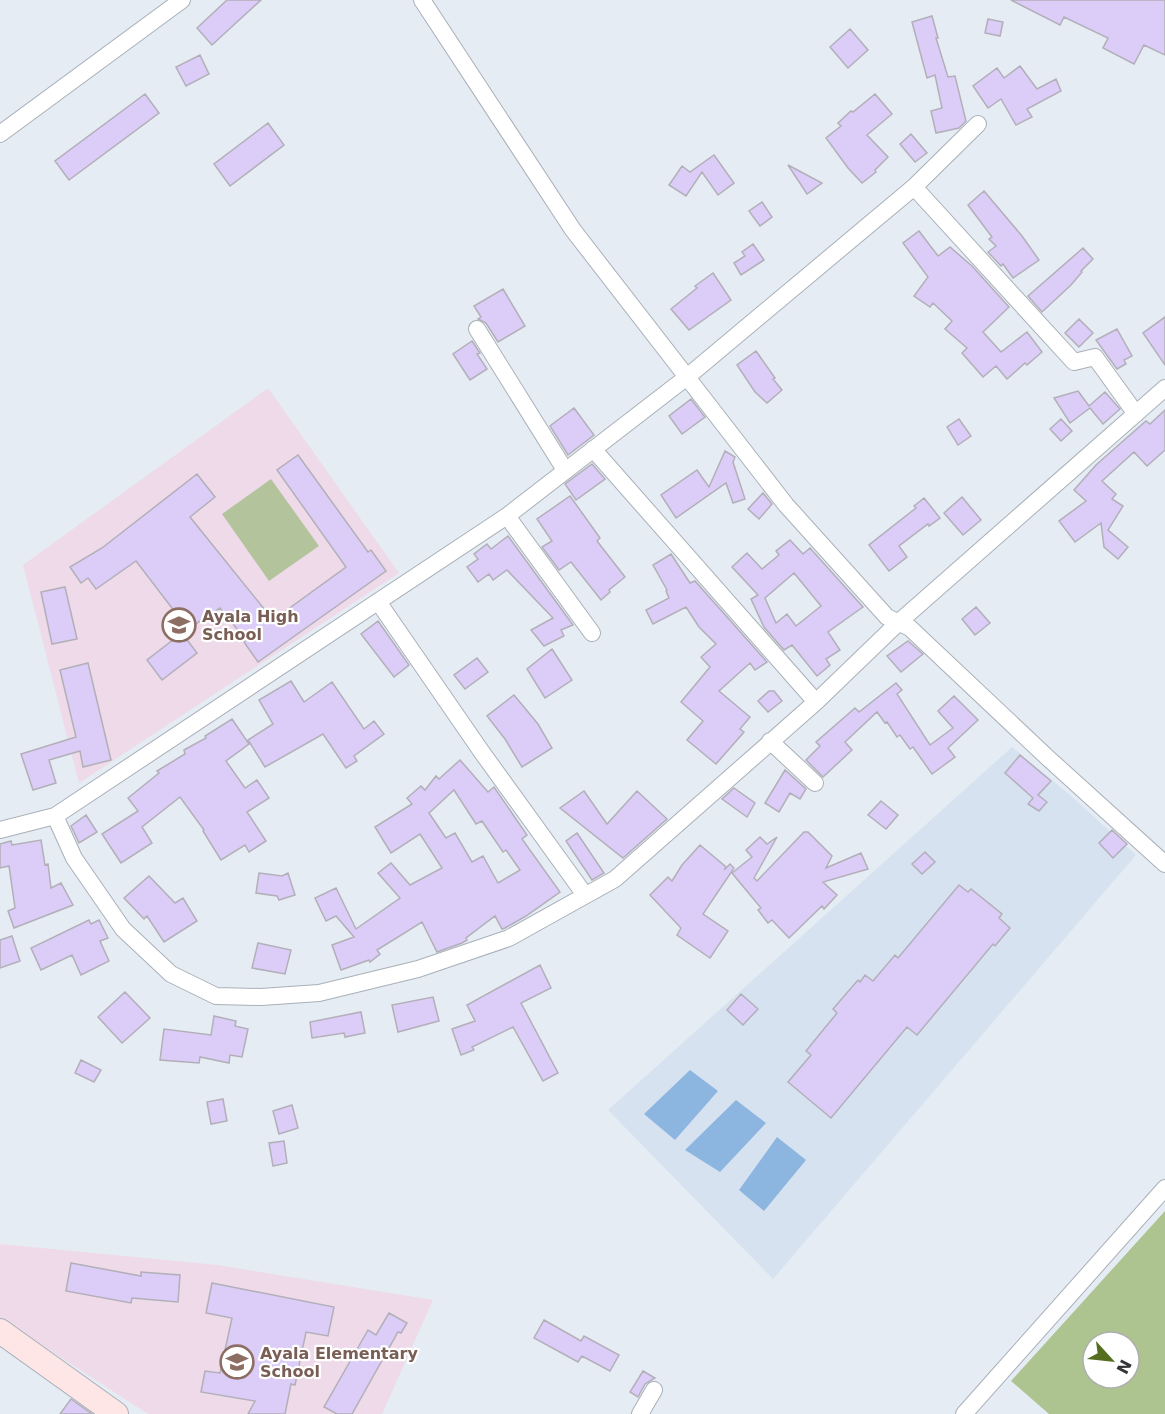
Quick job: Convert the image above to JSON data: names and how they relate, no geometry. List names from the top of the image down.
{
  "places": {
    "school or university": ["Ayala High School", "Ayala Elementary School"]
  },
  "north": "bottom right"
}
